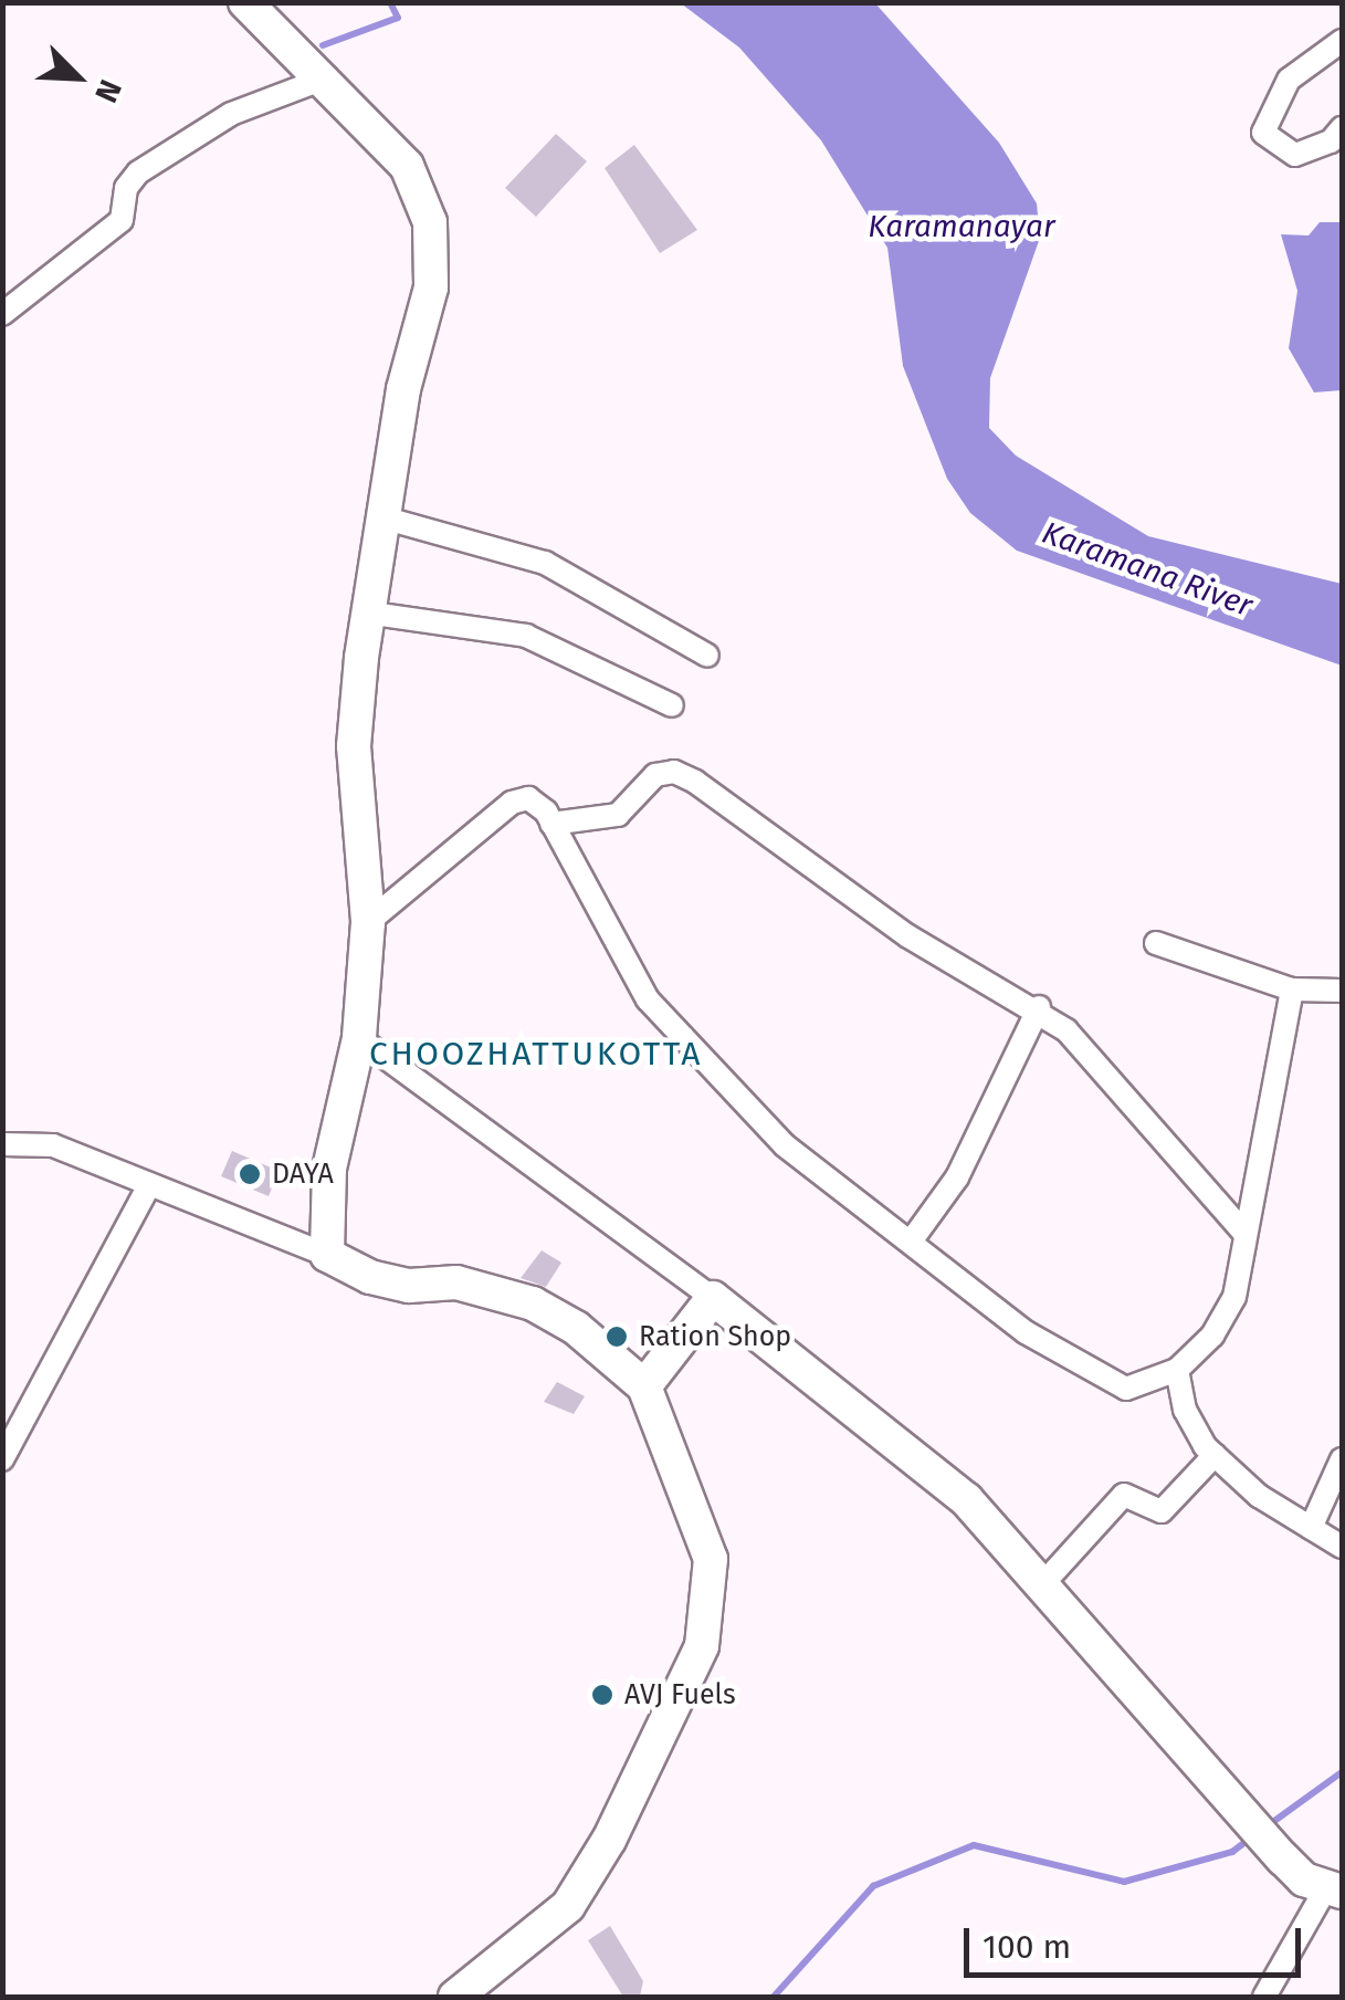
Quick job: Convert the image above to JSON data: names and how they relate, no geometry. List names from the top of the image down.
{
  "districts": ["CHOOZHATTUKOTTA"],
  "water": ["Karamanayar", "Karamana River"],
  "places": ["DAYA", "Ration Shop", "AVJ Fuels"],
  "scale_bar": "100 m",
  "north": "bottom right"
}
